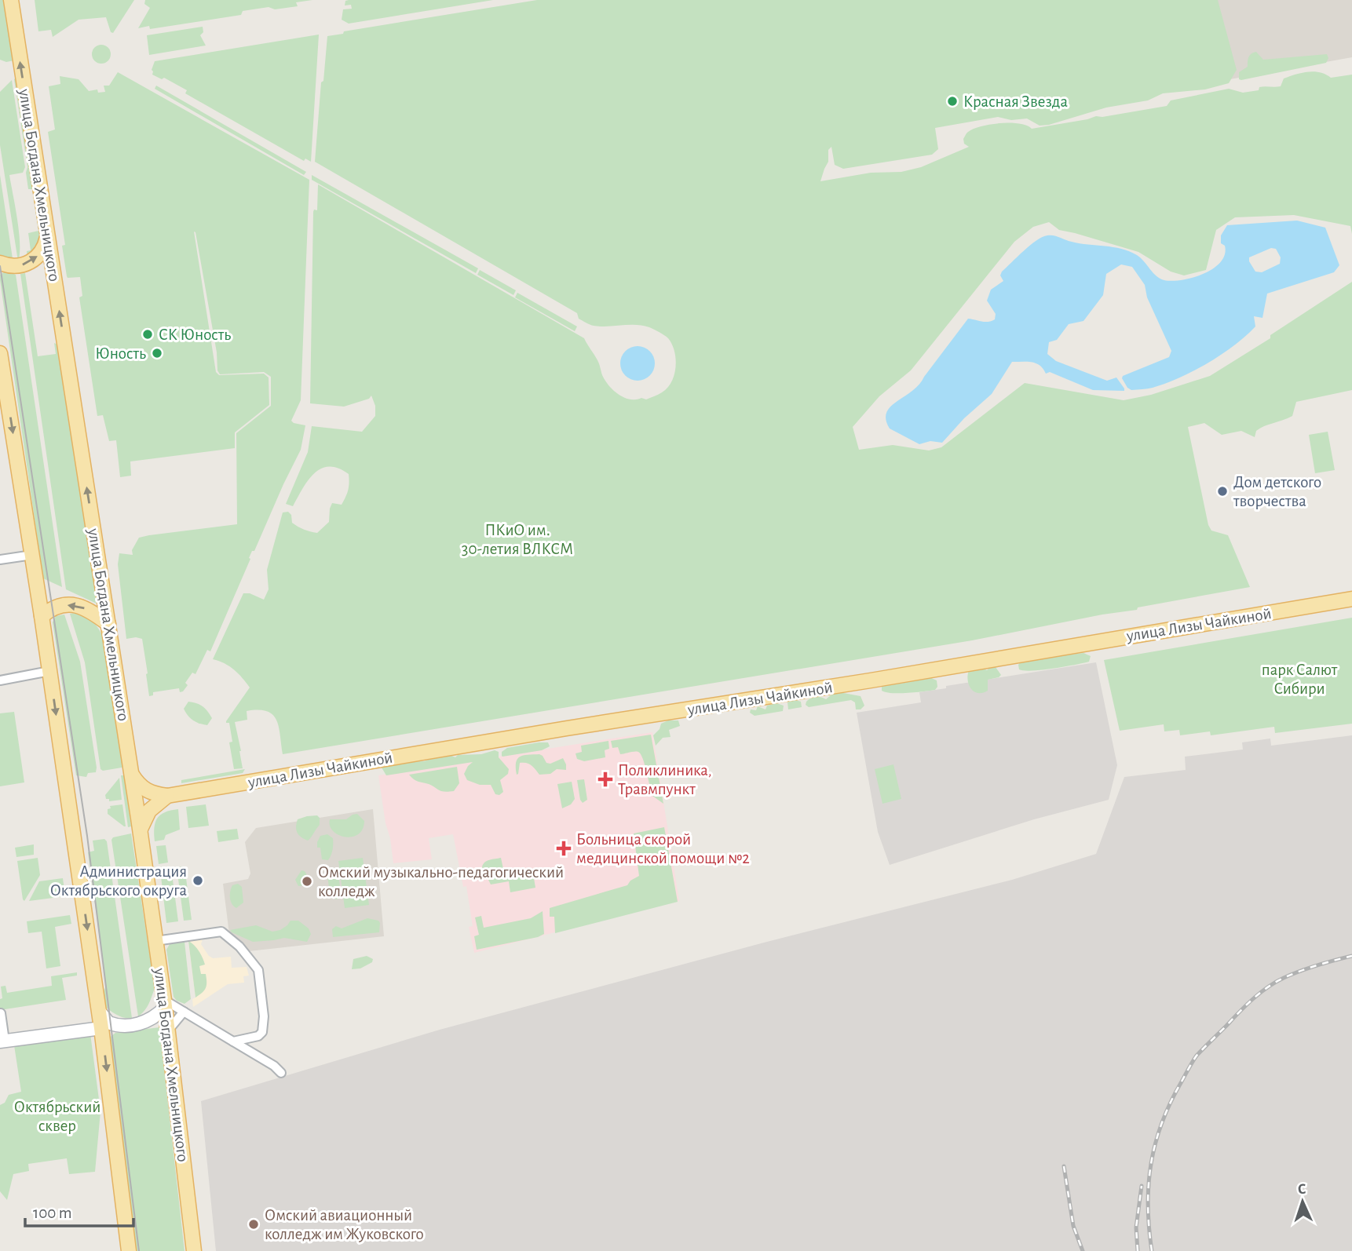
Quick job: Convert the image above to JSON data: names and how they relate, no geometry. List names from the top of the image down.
{
  "streets": {
    "main road": ["улица Богдана Хмельницкого", "улица Лизы Чайкиной"]
  },
  "parks": ["ПКиО им. 30-летия ВЛКСМ", "парк Салют Сибири", "Октябрьский сквер"],
  "places": {
    "other": [
      "Красная Звезда",
      "СК Юность",
      "Юность",
      "Дом детского творчества",
      "Администрация Октябрьского округа",
      "Омский музыкально-педагогический колледж",
      "Омский авиационный колледж им Жуковского"
    ],
    "health": ["Поликлиника, Травмпункт", "Больница скорой медицинской помощи №2"]
  },
  "scale_bar": "100 m",
  "north": "top"
}
